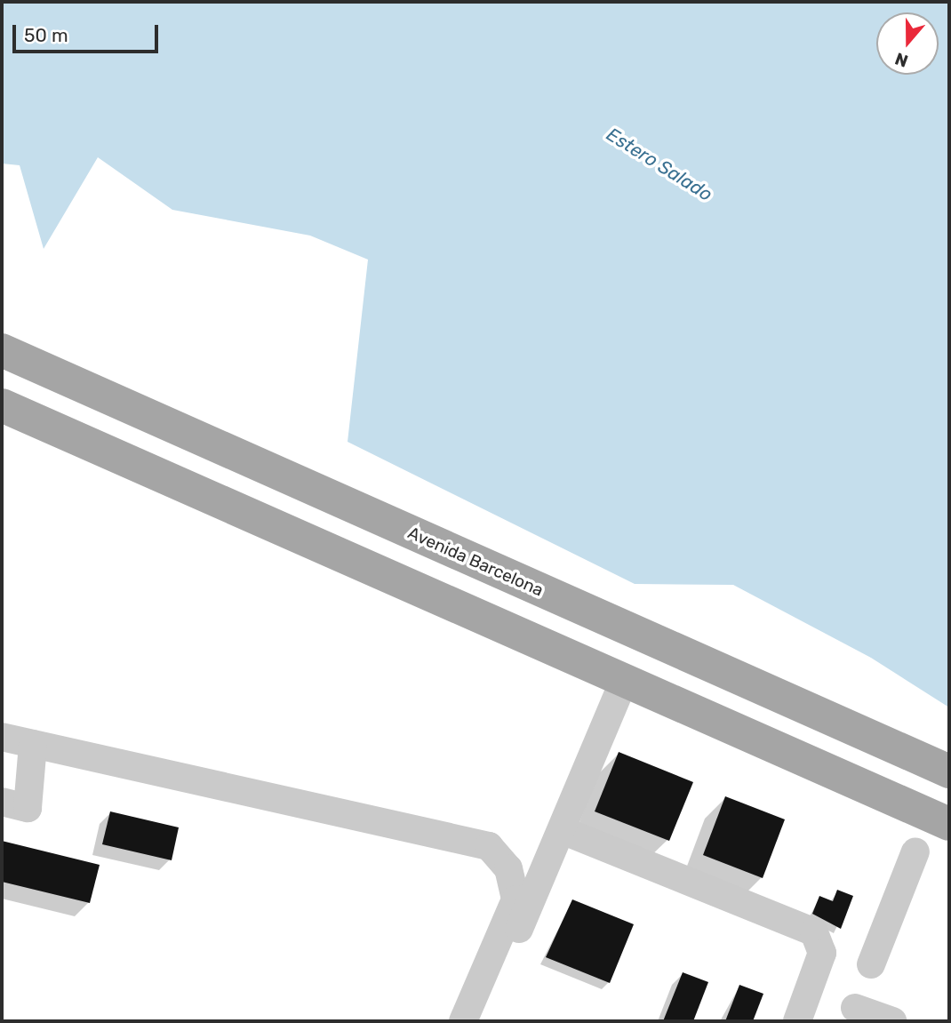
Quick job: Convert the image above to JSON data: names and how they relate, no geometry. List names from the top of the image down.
{
  "streets": {
    "main road": ["Avenida Barcelona"]
  },
  "water": ["Estero Salado"],
  "scale_bar": "50 m",
  "north": "bottom"
}
